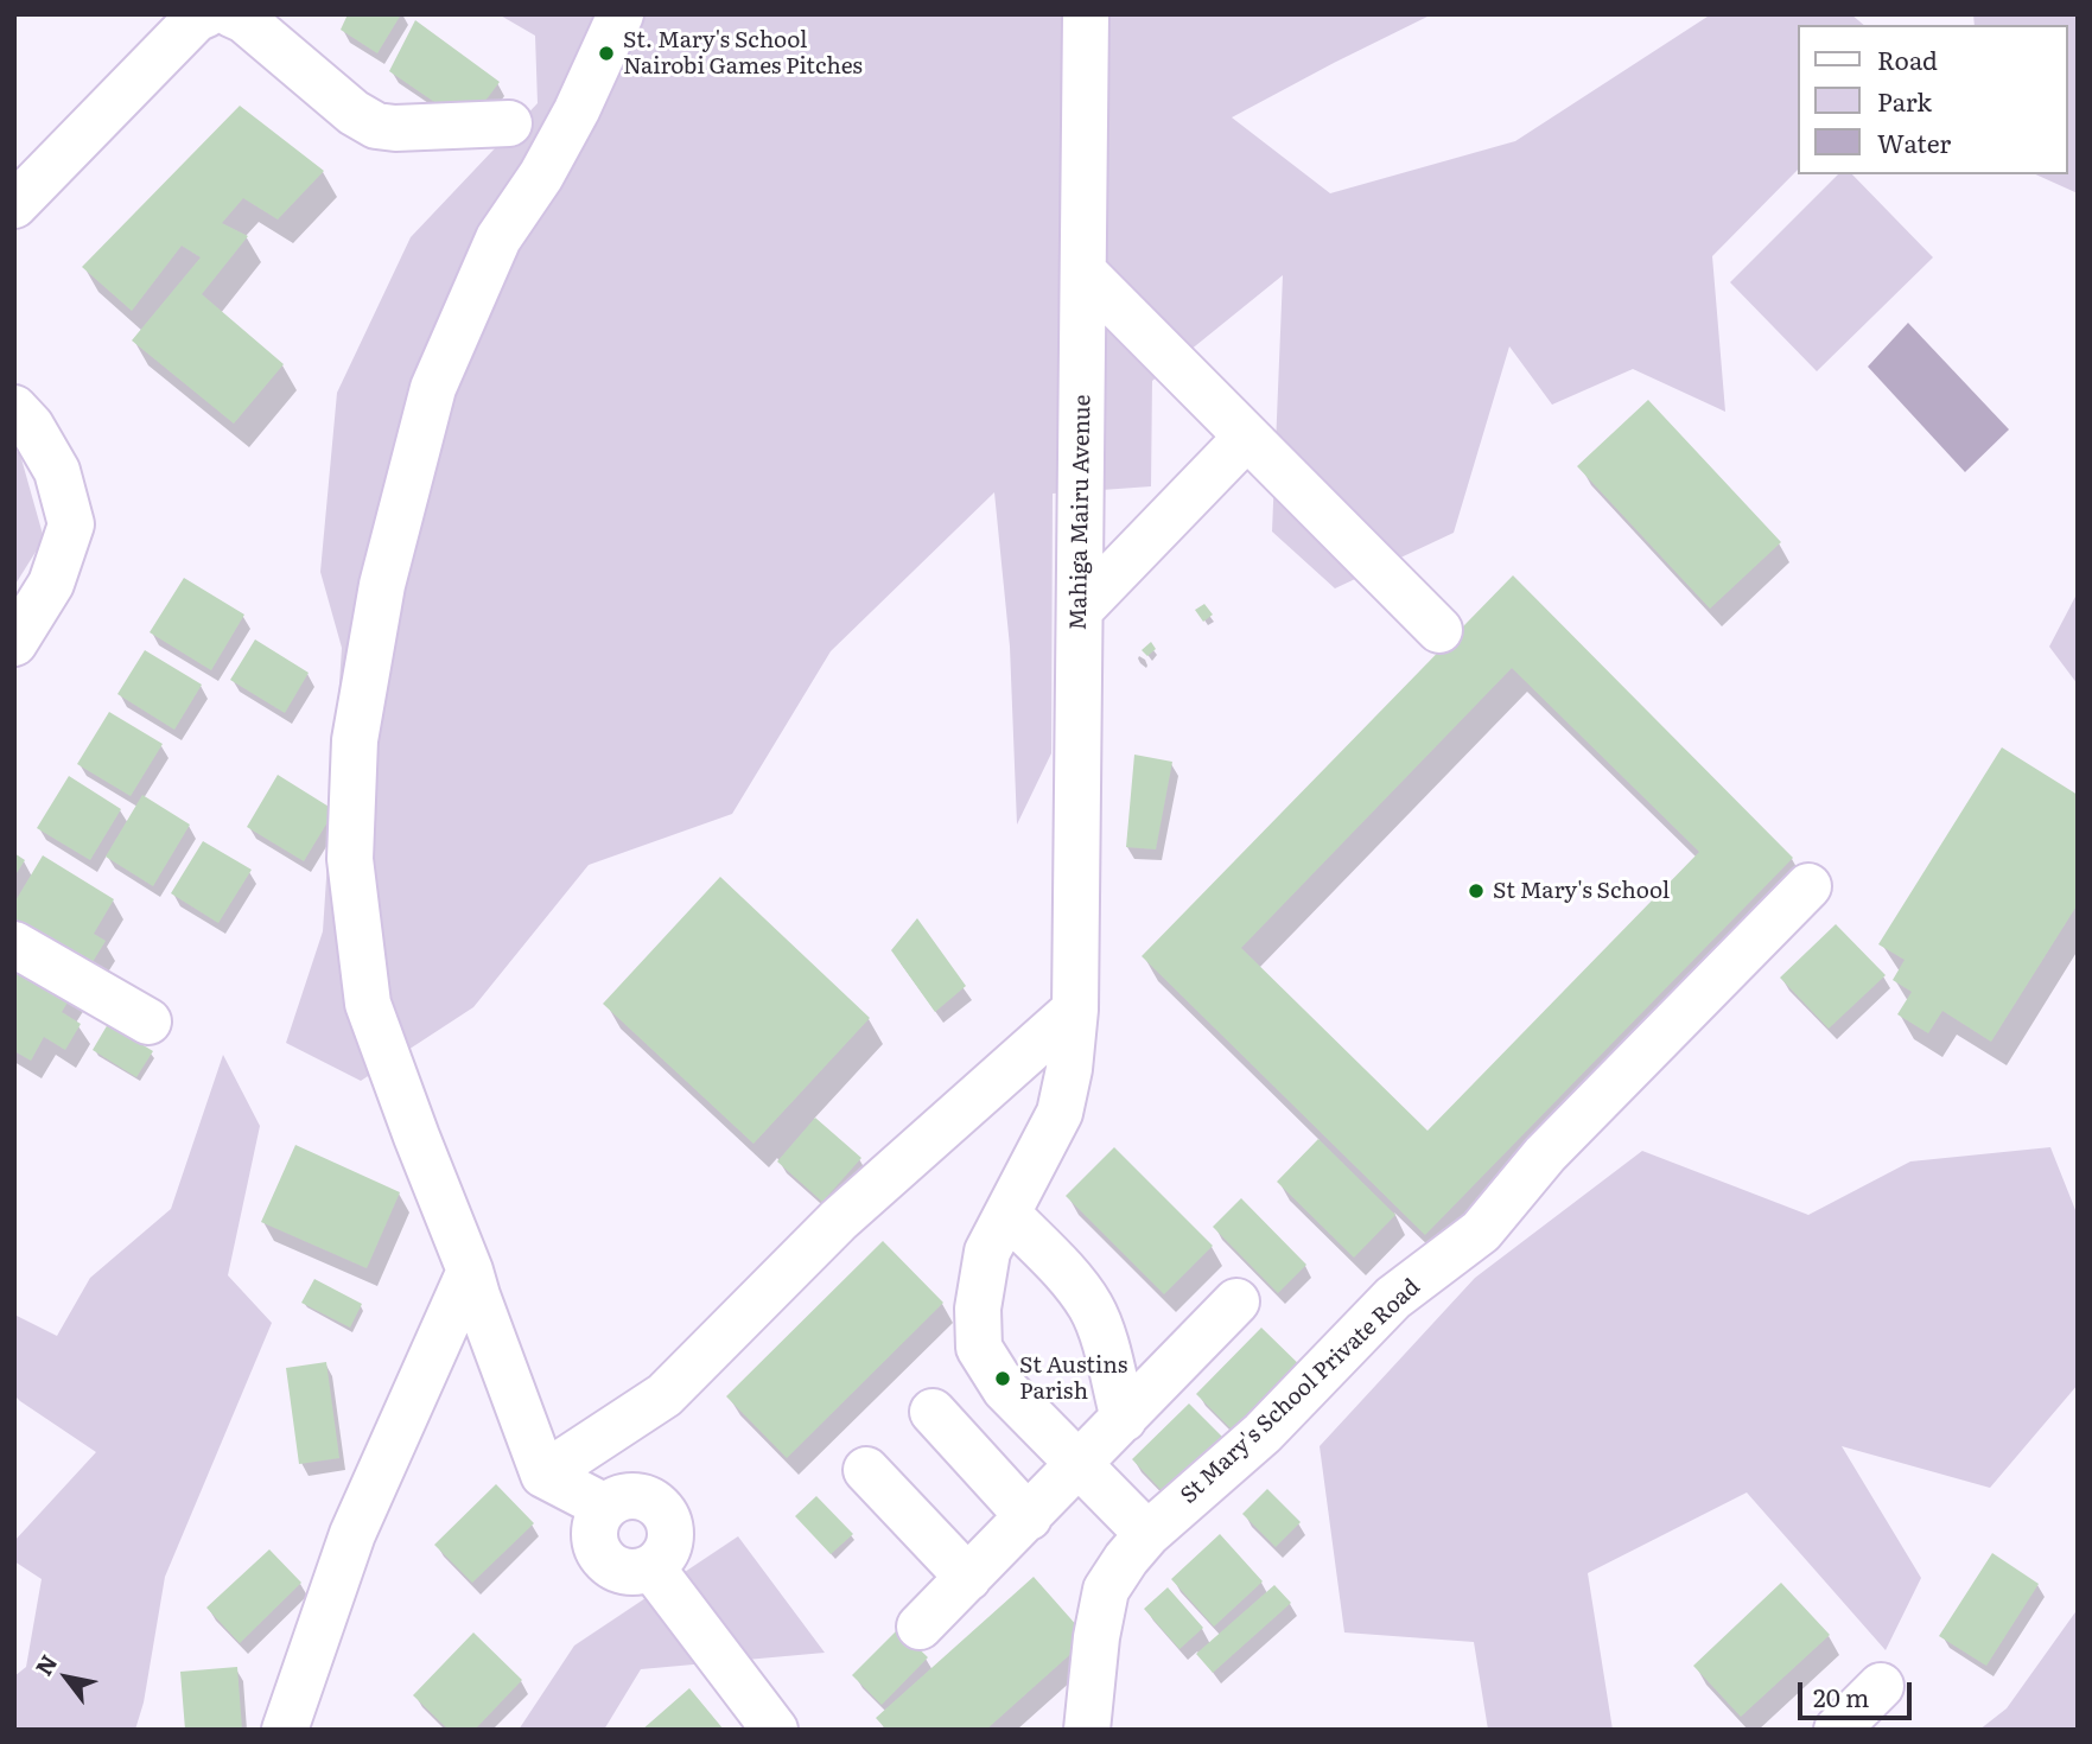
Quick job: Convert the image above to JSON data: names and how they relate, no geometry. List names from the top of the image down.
{
  "streets": {
    "street": ["Mahiga Mairu Avenue", "St Mary's School Private Road"]
  },
  "crossings": [
    ["Mahiga Mairu Avenue", "St Mary's School Private Road"]
  ],
  "places": ["St. Mary's School Nairobi Games Pitches", "St Mary's School", "St Austins Parish"],
  "legend": ["Road", "Park", "Water"],
  "scale_bar": "20 m",
  "north": "top left"
}
